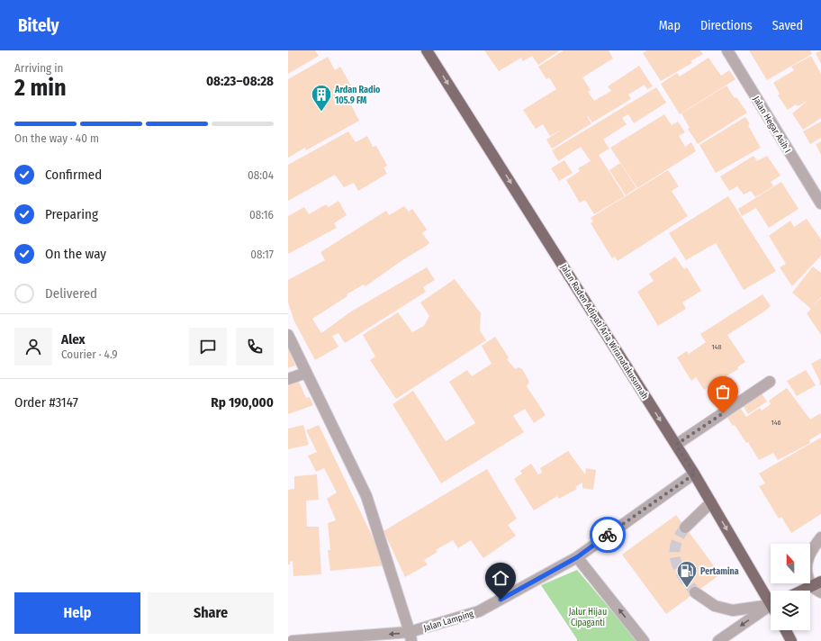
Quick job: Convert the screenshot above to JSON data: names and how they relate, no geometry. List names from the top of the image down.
{
  "streets": {
    "main road": ["Jalan Raden Adipati Aria Wiranatakusumah"],
    "street": ["Jalan Hegar Asih I", "Jalan Lamping"]
  },
  "crossings": [
    ["Jalan Raden Adipati Aria Wiranatakusumah", "Jalan Lamping"]
  ],
  "one_way": ["Jalan Raden Adipati Aria Wiranatakusumah"],
  "parks": ["Jalur Hijau Cipaganti"],
  "places": {
    "building": ["Ardan Radio 105.9 FM"],
    "fuel station": ["Pertamina"]
  },
  "house_numbers": ["148", "146"],
  "north": "top",
  "page": {
    "header": "Bitely",
    "nav": ["Map", "Directions", "Saved"],
    "heading": ["2 min", "Arriving in", "08:23–08:28"],
    "panel": [
      "Alex",
      "Courier · 4.9",
      "Order #3147",
      "Rp 190,000"
    ],
    "bar": "On the way · 40 m",
    "list": [
      ["Confirmed", "08:04"],
      ["Preparing", "08:16"],
      ["On the way", "08:17"],
      "Delivered"
    ],
    "buttons": ["Help", "Share"]
  }
}
